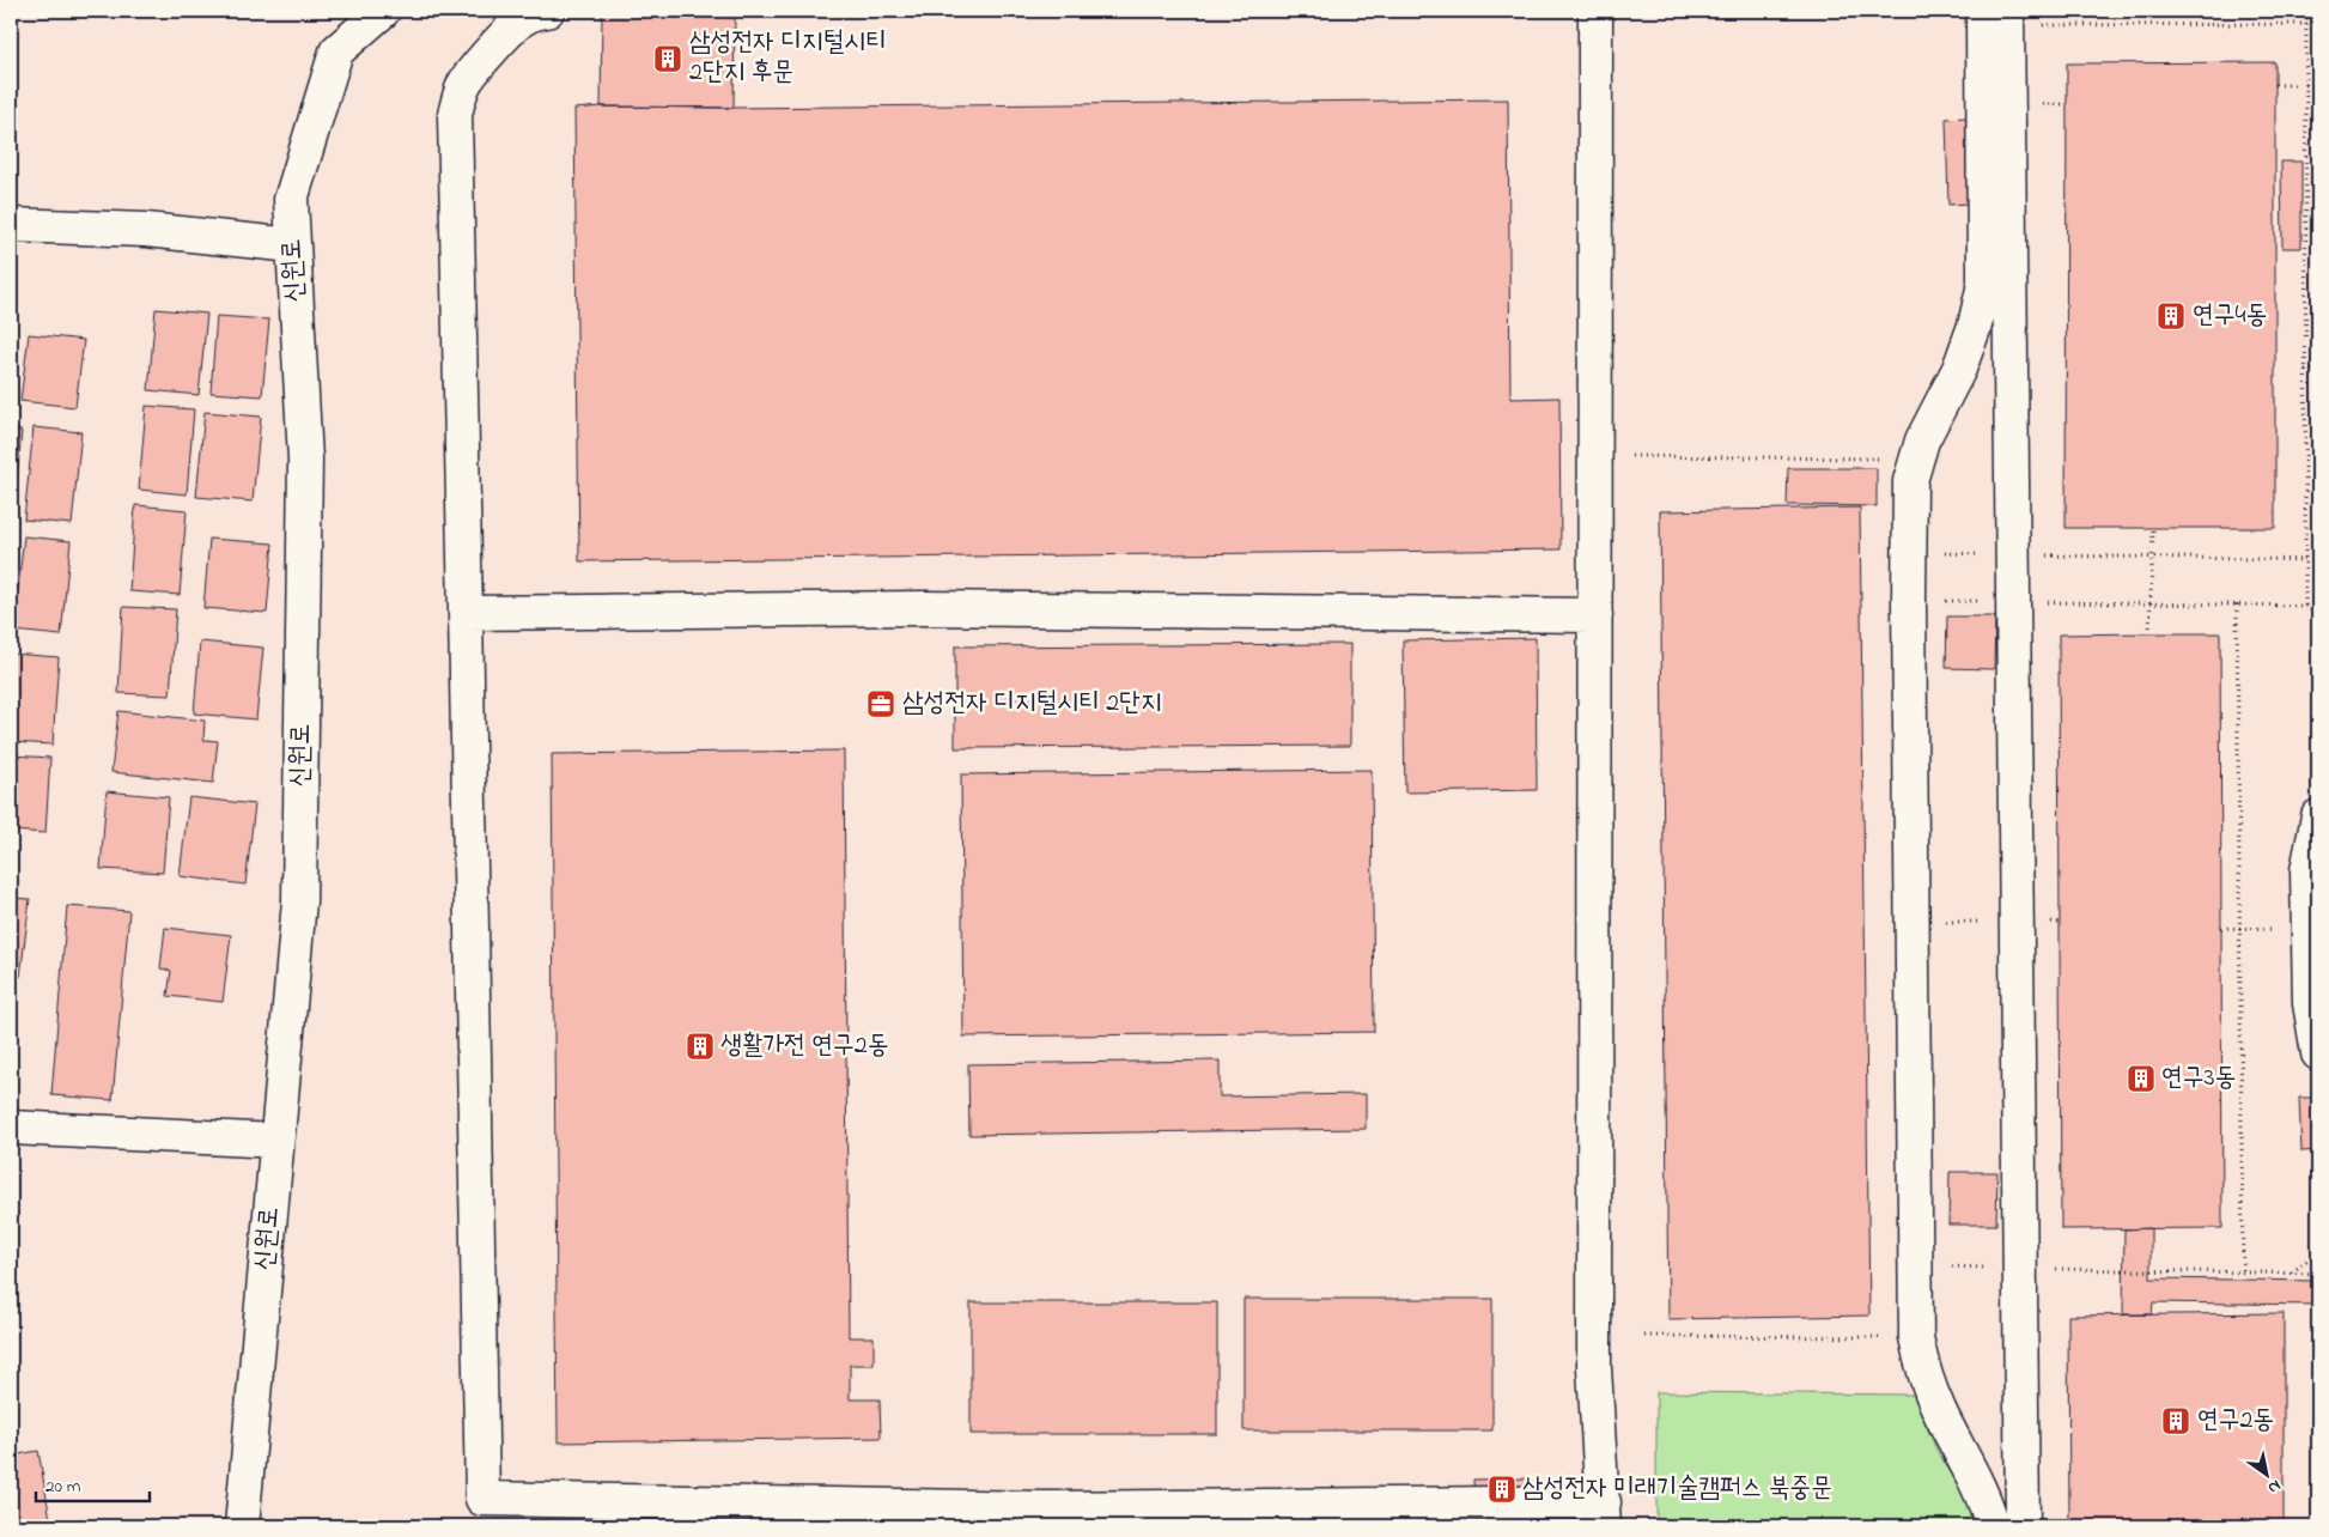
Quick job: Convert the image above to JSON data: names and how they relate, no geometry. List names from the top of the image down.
{
  "streets": {
    "street": ["신원로"]
  },
  "places": {
    "building": [
      "삼성전자 디지털시티 2단지 후문",
      "연구4동",
      "생활가전 연구2동",
      "연구3동",
      "연구2동",
      "삼성전자 미래기술캠퍼스 북중문"
    ],
    "office": ["삼성전자 디지털시티 2단지"]
  },
  "scale_bar": "20 m",
  "north": "bottom right"
}
